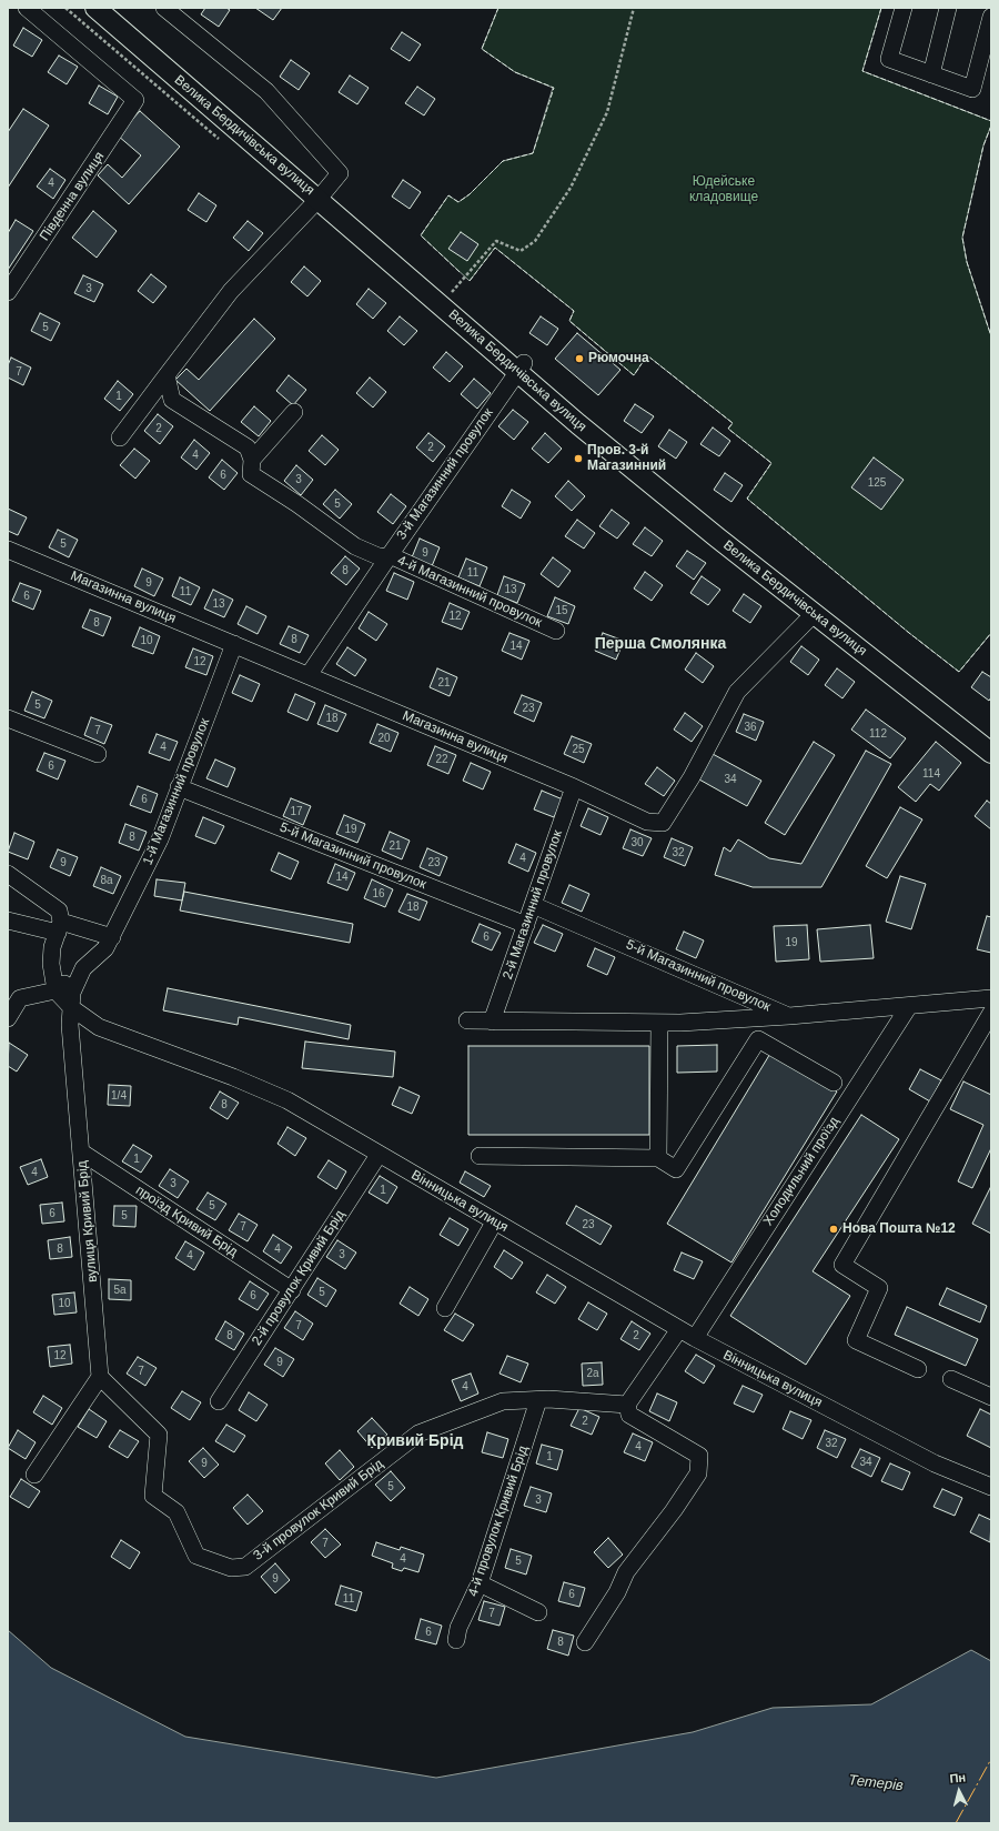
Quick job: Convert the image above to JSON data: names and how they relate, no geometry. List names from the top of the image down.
{
  "streets": {
    "main road": ["Велика Бердичівська вулиця"],
    "street": [
      "Південна вулиця",
      "3-й Магазинний провулок",
      "4-й Магазинний провулок",
      "Магазинна вулиця",
      "1-й Магазинний провулок",
      "5-й Магазинний провулок",
      "2-й Магазинний провулок",
      "Холодильний проїзд",
      "Вінницька вулиця",
      "вулиця Кривий Брід",
      "проїзд Кривий Брід",
      "2-й провулок Кривий Брід",
      "3-й провулок Кривий Брід",
      "4-й провулок Кривий Брід"
    ]
  },
  "crossings": [
    ["Велика Бердичівська вулиця", "3-й Магазинний провулок"],
    ["Велика Бердичівська вулиця", "Магазинна вулиця"],
    ["3-й Магазинний провулок", "4-й Магазинний провулок"],
    ["3-й Магазинний провулок", "Магазинна вулиця"],
    ["Магазинна вулиця", "1-й Магазинний провулок"],
    ["Магазинна вулиця", "2-й Магазинний провулок"],
    ["1-й Магазинний провулок", "5-й Магазинний провулок"],
    ["1-й Магазинний провулок", "вулиця Кривий Брід"],
    ["5-й Магазинний провулок", "2-й Магазинний провулок"],
    ["Холодильний проїзд", "Вінницька вулиця"],
    ["Вінницька вулиця", "вулиця Кривий Брід"],
    ["Вінницька вулиця", "2-й провулок Кривий Брід"],
    ["вулиця Кривий Брід", "проїзд Кривий Брід"],
    ["вулиця Кривий Брід", "3-й провулок Кривий Брід"],
    ["проїзд Кривий Брід", "2-й провулок Кривий Брід"],
    ["3-й провулок Кривий Брід", "4-й провулок Кривий Брід"]
  ],
  "districts": ["Перша Смолянка", "Кривий Брід"],
  "water": ["Тетерів"],
  "parks": ["Юдейське кладовище"],
  "places": ["Рюмочна", "Пров. 3-й Магазинний", "Нова Пошта №12"],
  "house_numbers": [
    "4",
    "3",
    "5",
    "7",
    "1",
    "2",
    "2",
    "4",
    "6",
    "3",
    "125",
    "5",
    "5",
    "9",
    "8",
    "11",
    "9",
    "13",
    "11",
    "6",
    "13",
    "15",
    "12",
    "8",
    "8",
    "10",
    "14",
    "12",
    "21",
    "5",
    "23",
    "18",
    "36",
    "7",
    "112",
    "20",
    "4",
    "25",
    "22",
    "6",
    "114",
    "34",
    "6",
    "17",
    "19",
    "8",
    "30",
    "21",
    "32",
    "4",
    "9",
    "23",
    "14",
    "8а",
    "16",
    "18",
    "6",
    "19",
    "1/4",
    "8",
    "1",
    "4",
    "3",
    "1",
    "5",
    "6",
    "5",
    "23",
    "7",
    "8",
    "4",
    "3",
    "4",
    "5а",
    "5",
    "6",
    "10",
    "7",
    "8",
    "2",
    "12",
    "9",
    "7",
    "2а",
    "4",
    "2",
    "32",
    "4",
    "1",
    "34",
    "9",
    "5",
    "3",
    "7",
    "4",
    "5",
    "9",
    "6",
    "11",
    "7",
    "6",
    "8"
  ],
  "north": "top"
}
